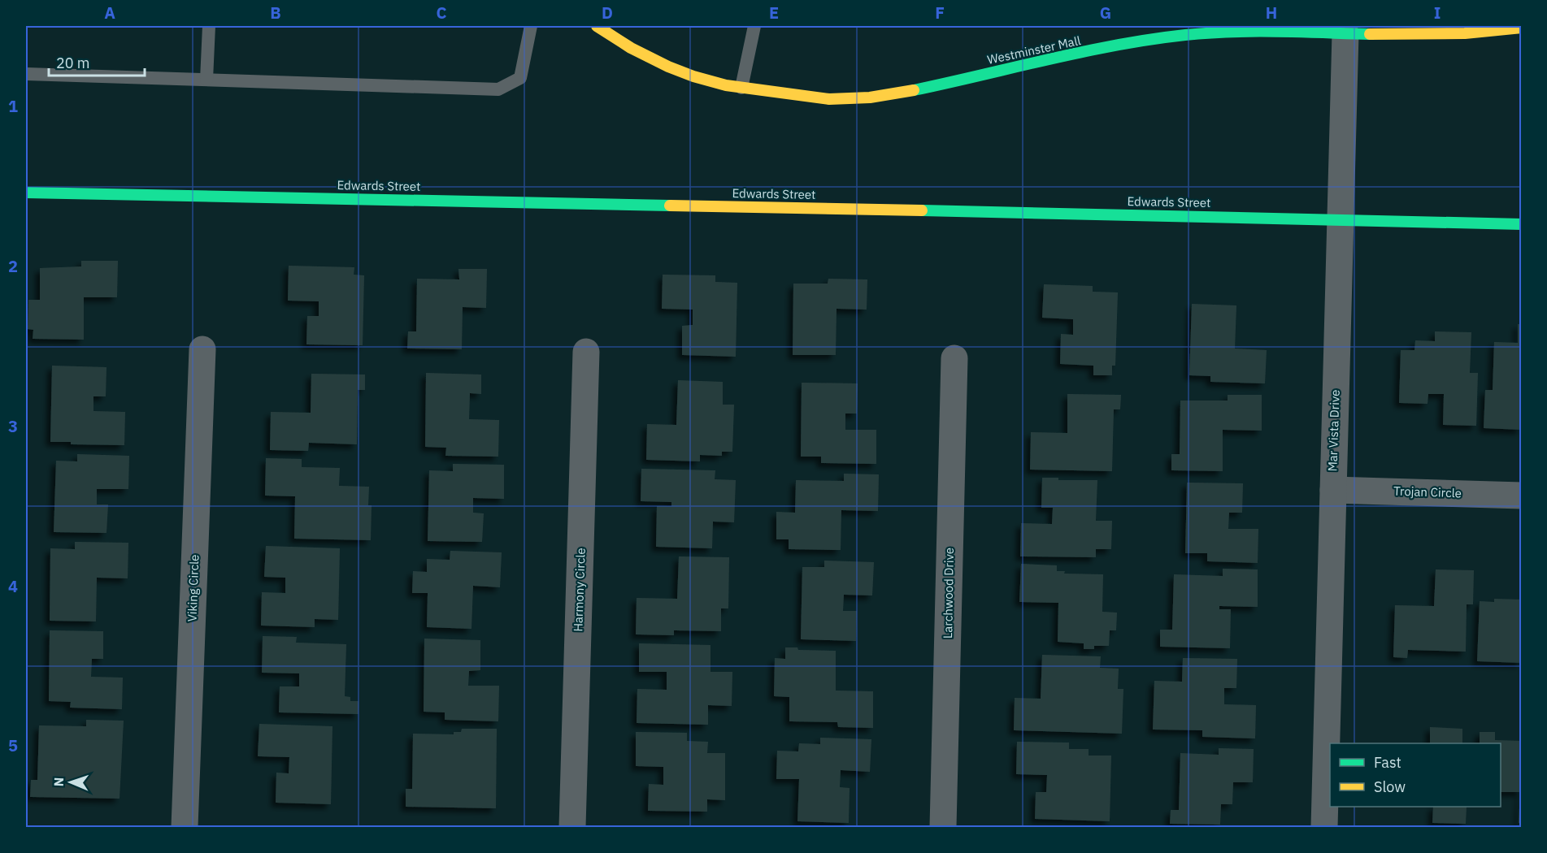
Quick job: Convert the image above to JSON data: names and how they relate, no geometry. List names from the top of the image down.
{
  "streets": {
    "street": [
      "Westminster Mall",
      "Edwards Street",
      "Mar Vista Drive",
      "Trojan Circle",
      "Viking Circle",
      "Harmony Circle",
      "Larchwood Drive"
    ]
  },
  "crossings": [
    ["Westminster Mall", "Mar Vista Drive"],
    ["Edwards Street", "Mar Vista Drive"],
    ["Mar Vista Drive", "Trojan Circle"]
  ],
  "legend": ["Fast", "Slow"],
  "scale_bar": "20 m",
  "north": "left",
  "grid": {
    "columns": [
      "A",
      "B",
      "C",
      "D",
      "E",
      "F",
      "G",
      "H",
      "I"
    ],
    "rows": [
      "1",
      "2",
      "3",
      "4",
      "5"
    ]
  }
}
